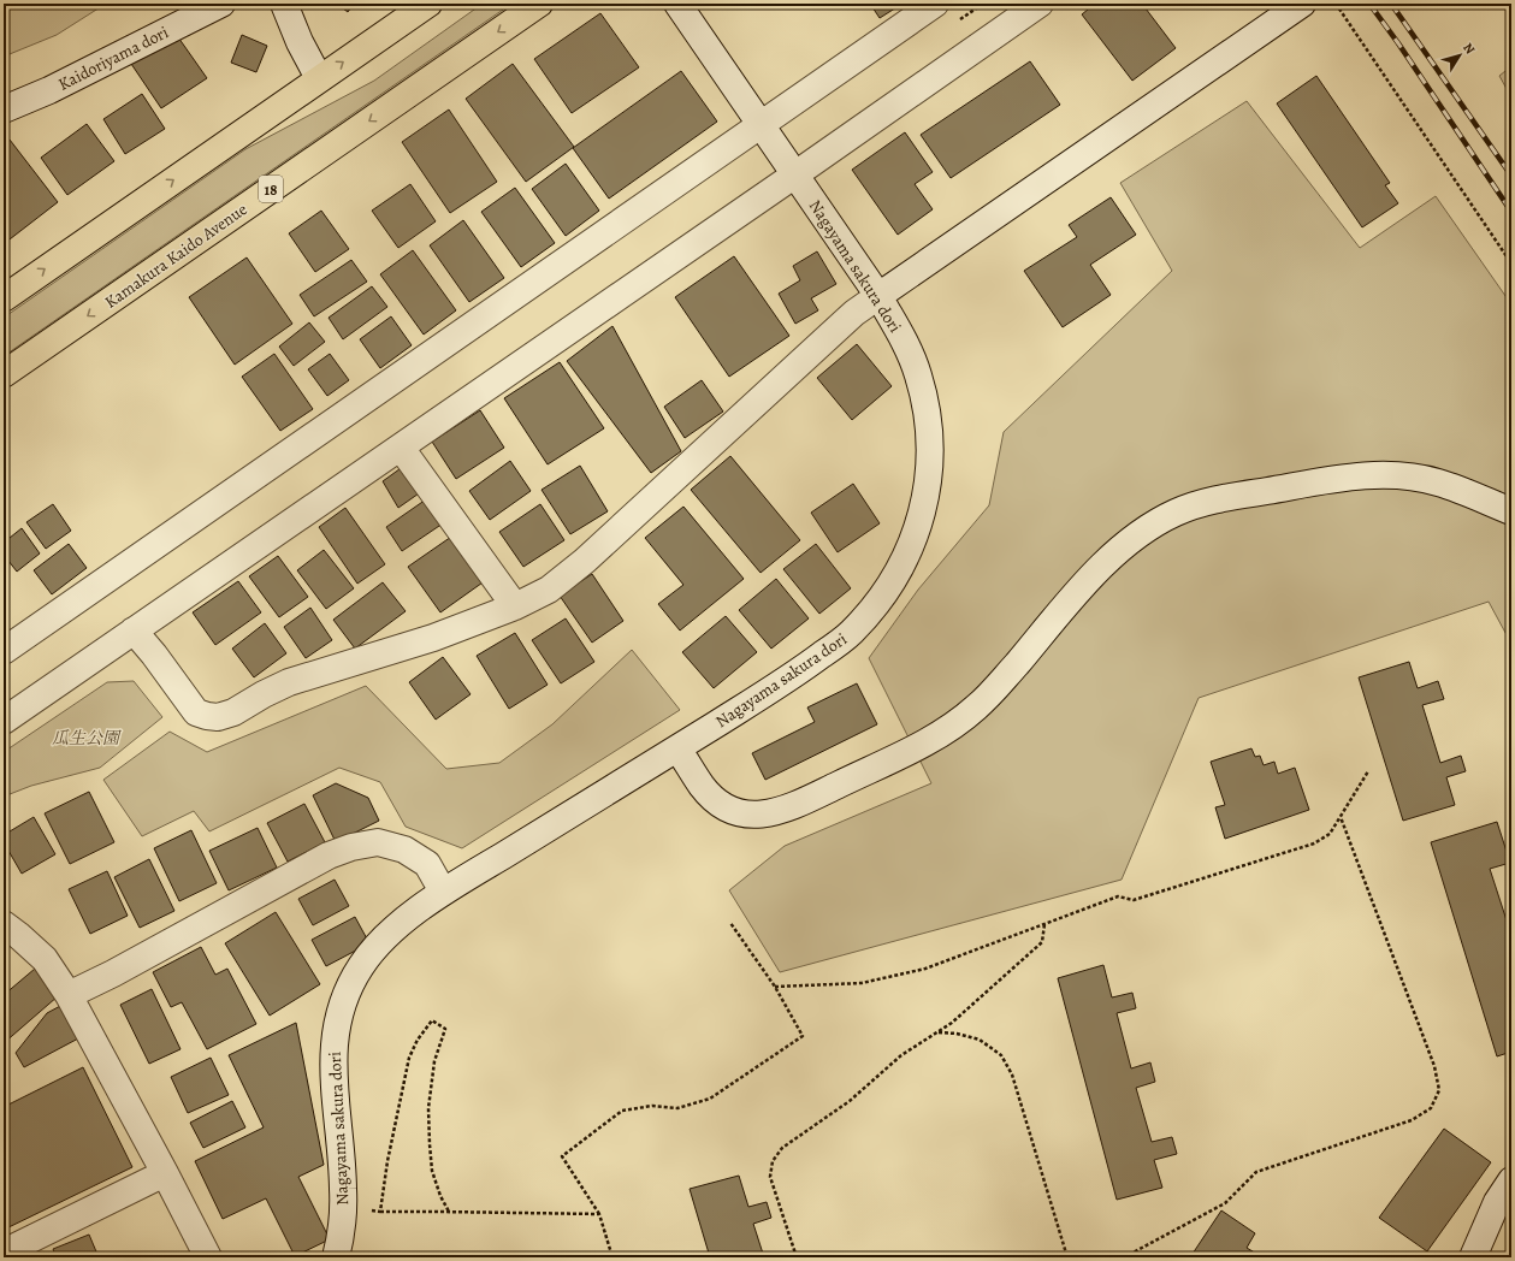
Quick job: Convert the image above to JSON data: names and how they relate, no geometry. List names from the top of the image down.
{
  "streets": {
    "main road": ["18", "Kamakura Kaido Avenue"],
    "street": ["Kaidoriyama dori", "Nagayama sakura dori"]
  },
  "parks": ["瓜生公園"],
  "north": "top right"
}
